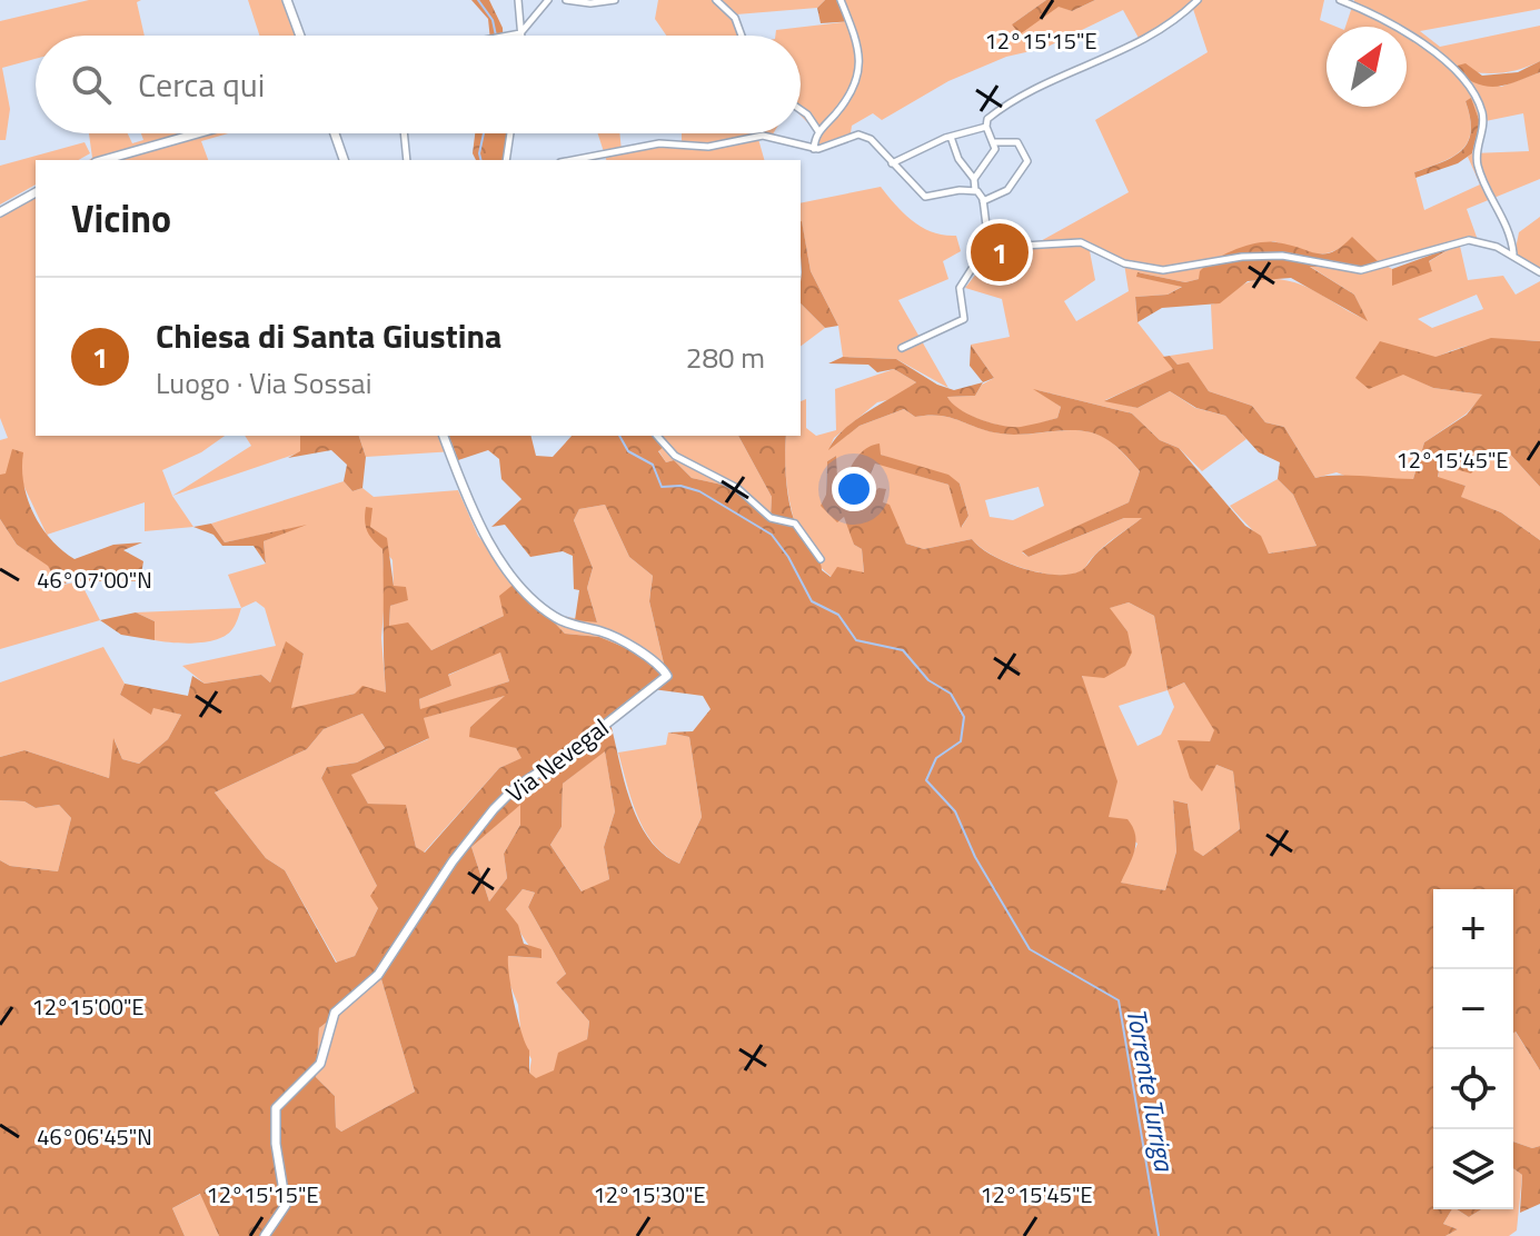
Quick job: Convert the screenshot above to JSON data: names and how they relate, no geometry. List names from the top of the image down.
{
  "streets": {
    "main road": ["Via Nevegal"]
  },
  "water": ["Torrente Turriga"],
  "north": "top right",
  "page": {
    "search": "Cerca qui",
    "heading": "Vicino",
    "pins": "1",
    "list": [
      {
        "mark": "1",
        "name": "Chiesa di Santa Giustina",
        "note": "Luogo · Via Sossai",
        "value": "280 m"
      }
    ],
    "map_buttons": ["+", "−"]
  },
  "coordinates": [
    "12°15'15\"E",
    "12°15'45\"E",
    "46°07'00\"N",
    "12°15'00\"E",
    "46°06'45\"N",
    "12°15'30\"E"
  ]
}
